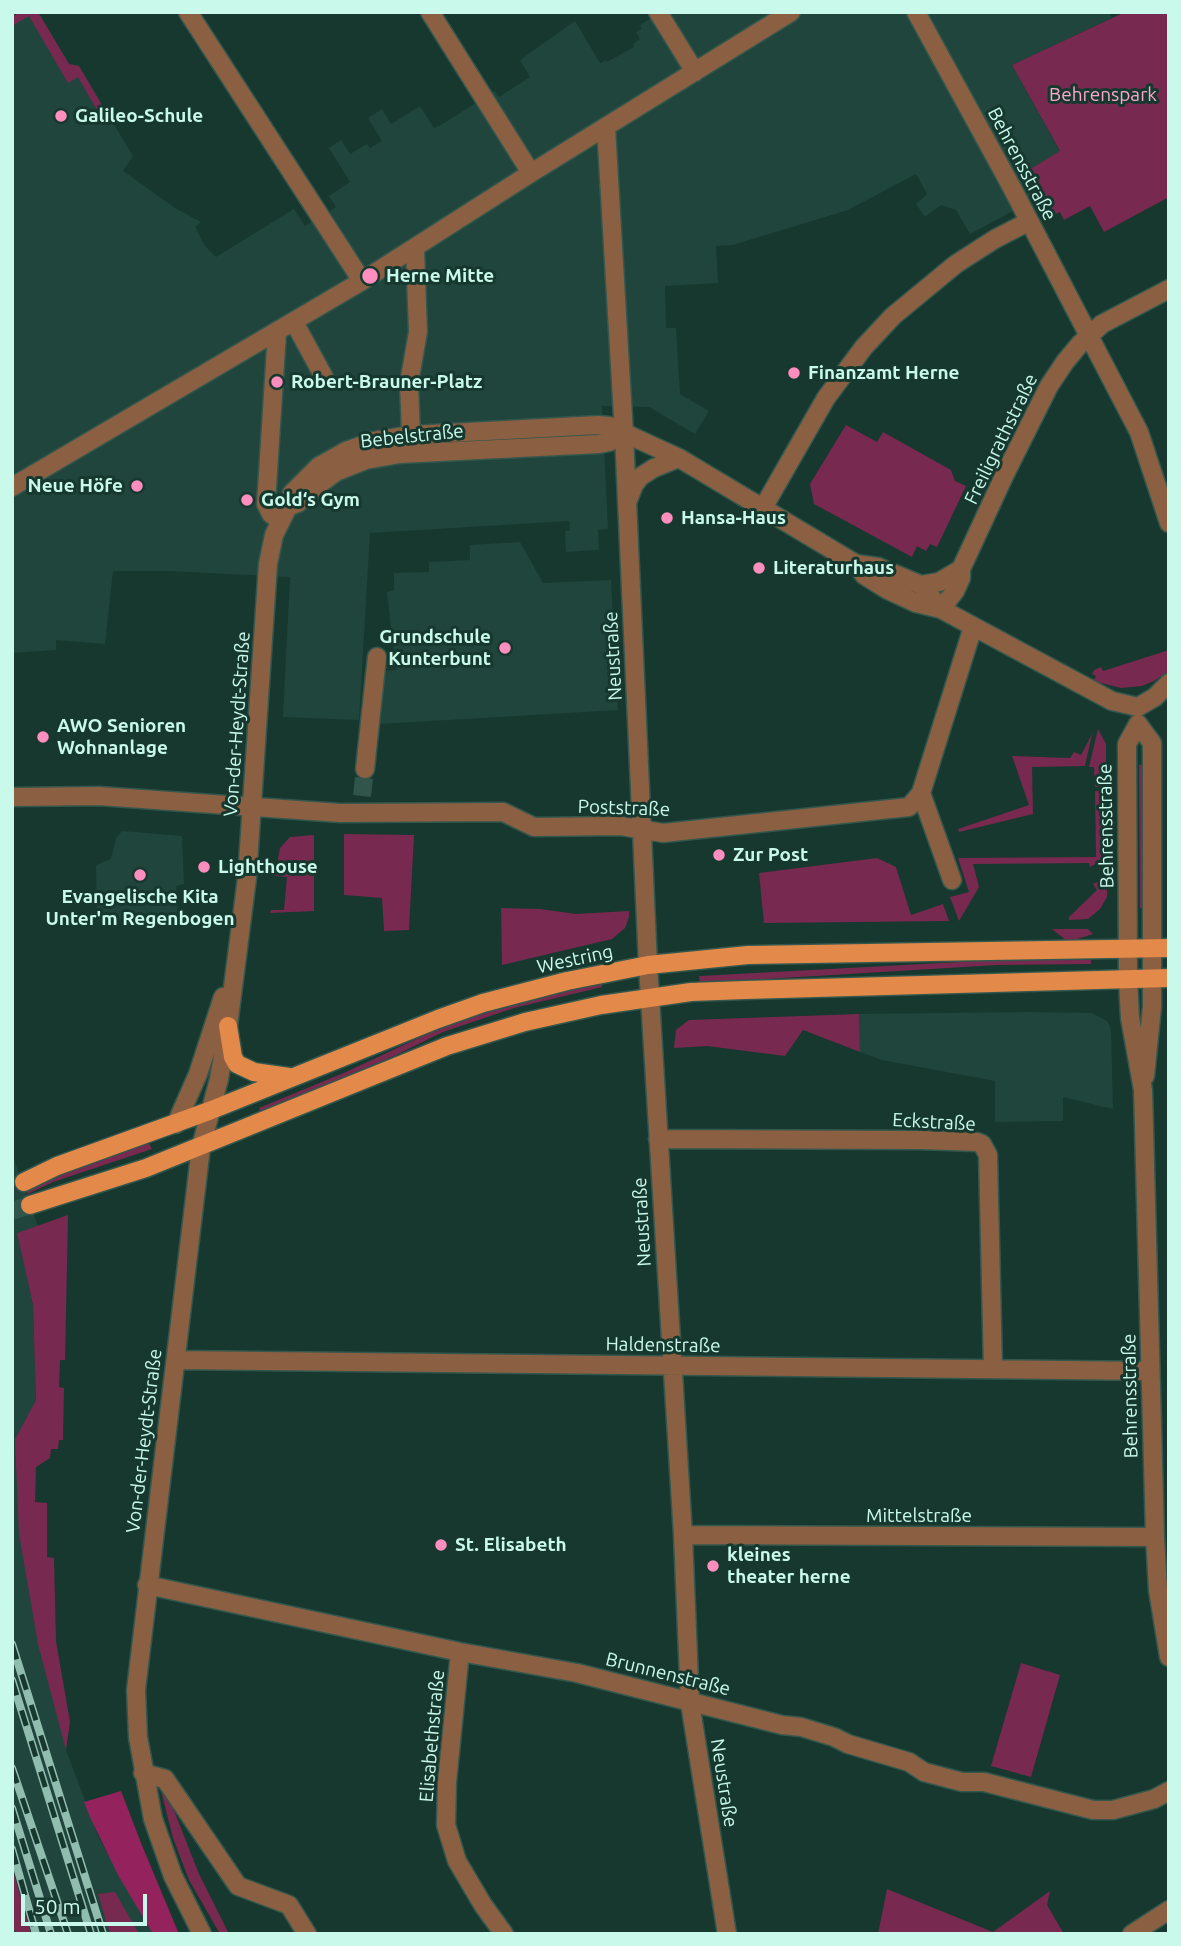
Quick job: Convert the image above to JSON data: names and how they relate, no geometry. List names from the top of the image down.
{
  "streets": {
    "main road": ["Westring"],
    "street": [
      "Behrensstraße",
      "Bebelstraße",
      "Freiligrathstraße",
      "Neustraße",
      "Von-der-Heydt-Straße",
      "Poststraße",
      "Eckstraße",
      "Haldenstraße",
      "Mittelstraße",
      "Brunnenstraße",
      "Elisabethstraße"
    ]
  },
  "crossings": [
    ["Behrensstraße", "Bebelstraße"],
    ["Behrensstraße", "Freiligrathstraße"],
    ["Behrensstraße", "Westring"],
    ["Behrensstraße", "Haldenstraße"],
    ["Behrensstraße", "Mittelstraße"],
    ["Bebelstraße", "Freiligrathstraße"],
    ["Bebelstraße", "Neustraße"],
    ["Bebelstraße", "Von-der-Heydt-Straße"],
    ["Neustraße", "Poststraße"],
    ["Neustraße", "Westring"],
    ["Neustraße", "Eckstraße"],
    ["Neustraße", "Haldenstraße"],
    ["Neustraße", "Mittelstraße"],
    ["Neustraße", "Brunnenstraße"],
    ["Von-der-Heydt-Straße", "Poststraße"],
    ["Von-der-Heydt-Straße", "Westring"],
    ["Von-der-Heydt-Straße", "Haldenstraße"],
    ["Von-der-Heydt-Straße", "Brunnenstraße"],
    ["Eckstraße", "Haldenstraße"],
    ["Brunnenstraße", "Elisabethstraße"]
  ],
  "parks": ["Behrenspark"],
  "places": [
    "Galileo-Schule",
    "Herne Mitte",
    "Finanzamt Herne",
    "Robert-Brauner-Platz",
    "Neue Höfe",
    "Gold‘s Gym",
    "Hansa-Haus",
    "Literaturhaus",
    "Grundschule Kunterbunt",
    "AWO Senioren Wohnanlage",
    "Zur Post",
    "Lighthouse",
    "Evangelische Kita Unter'm Regenbogen",
    "St. Elisabeth",
    "kleines theater herne"
  ],
  "scale_bar": "50 m"
}
